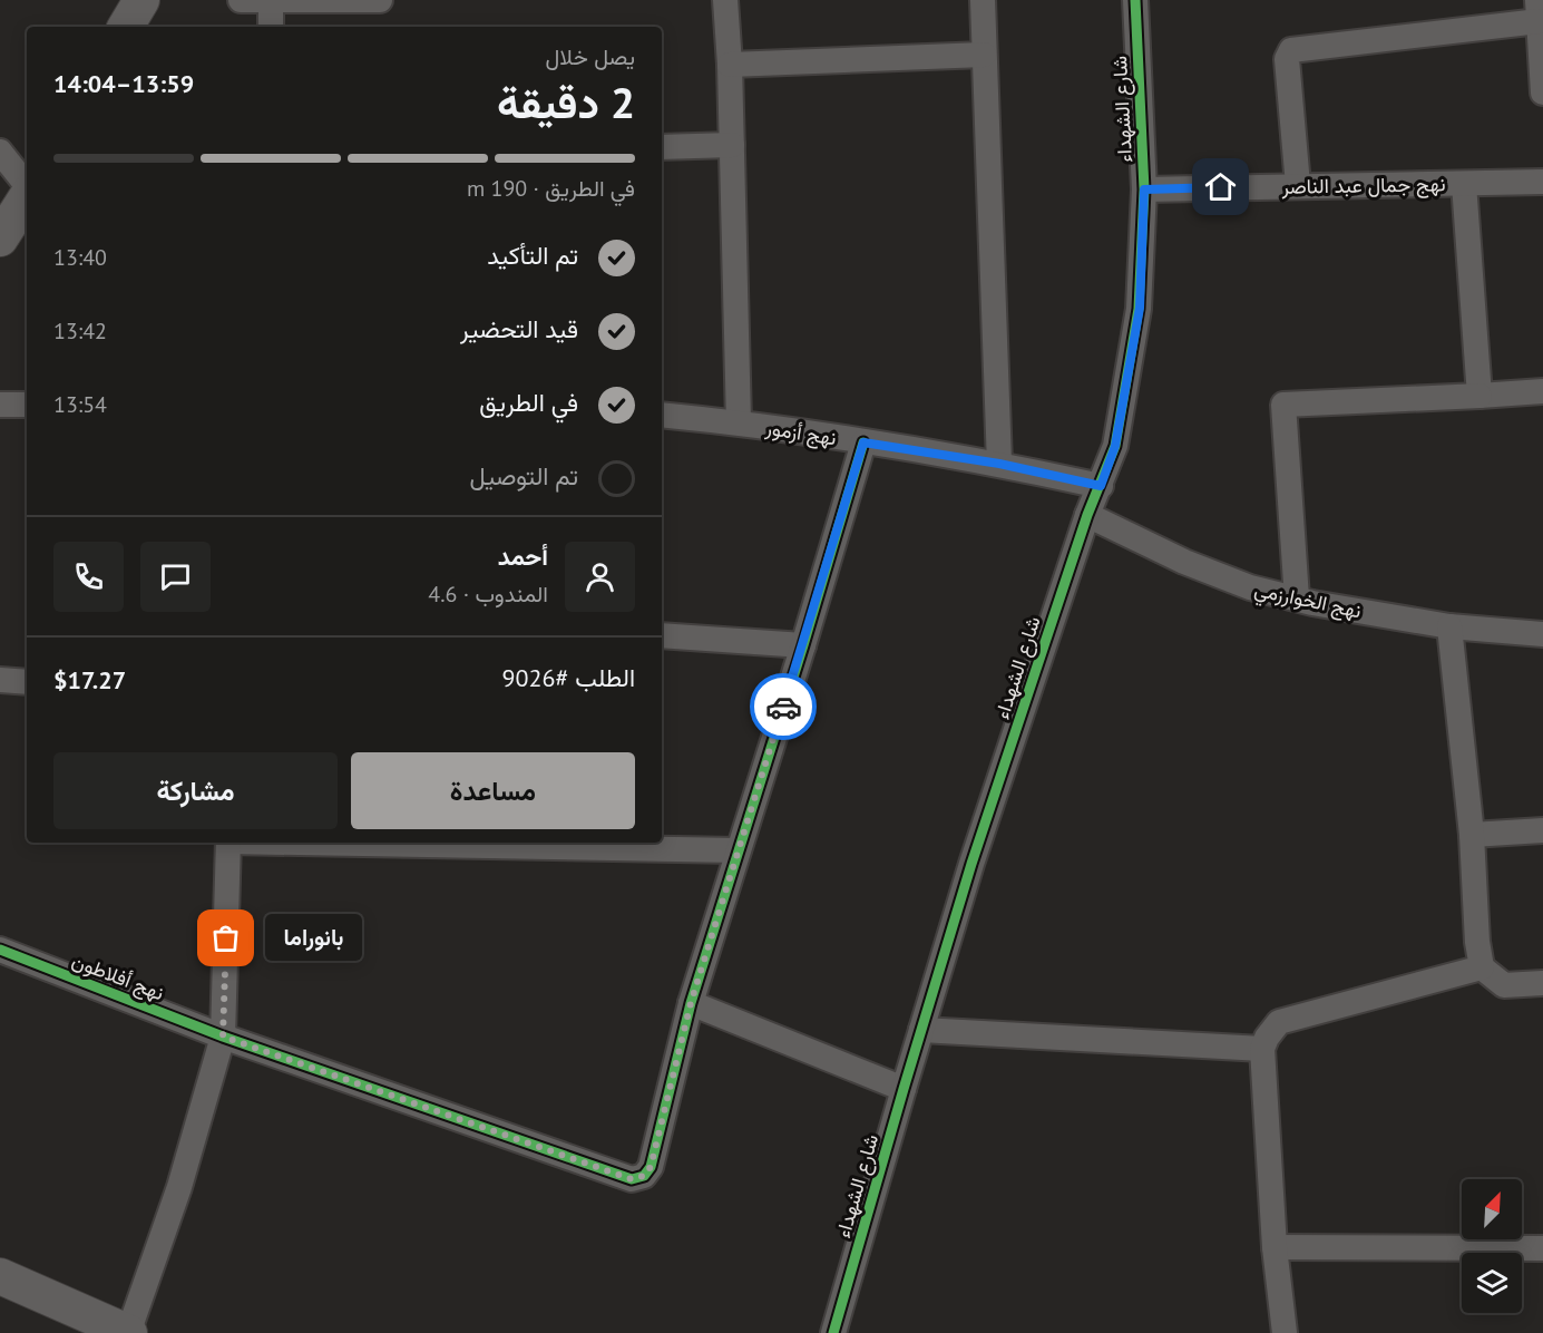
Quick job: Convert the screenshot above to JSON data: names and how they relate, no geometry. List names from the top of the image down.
{
  "streets": {
    "street": [
      "شارع الشهداء",
      "نهج جمال عبد الناصر",
      "نهج أزمور",
      "نهج الخوارزمي",
      "نهج أفلاطون"
    ]
  },
  "crossings": [
    ["شارع الشهداء", "نهج جمال عبد الناصر"],
    ["شارع الشهداء", "نهج أزمور"],
    ["شارع الشهداء", "نهج الخوارزمي"]
  ],
  "places": ["بانوراما"],
  "north": "top right",
  "page": {
    "heading": ["2 دقيقة", "يصل خلال", "13:59–14:04"],
    "panel": [
      "أحمد",
      "المندوب · 4.6",
      "الطلب #9026",
      "$17.27"
    ],
    "bar": "في الطريق · 190 m",
    "list": [
      ["تم التأكيد", "13:40"],
      ["قيد التحضير", "13:42"],
      ["في الطريق", "13:54"],
      "تم التوصيل"
    ],
    "buttons": ["مساعدة", "مشاركة"],
    "bubble": "بانوراما"
  }
}
